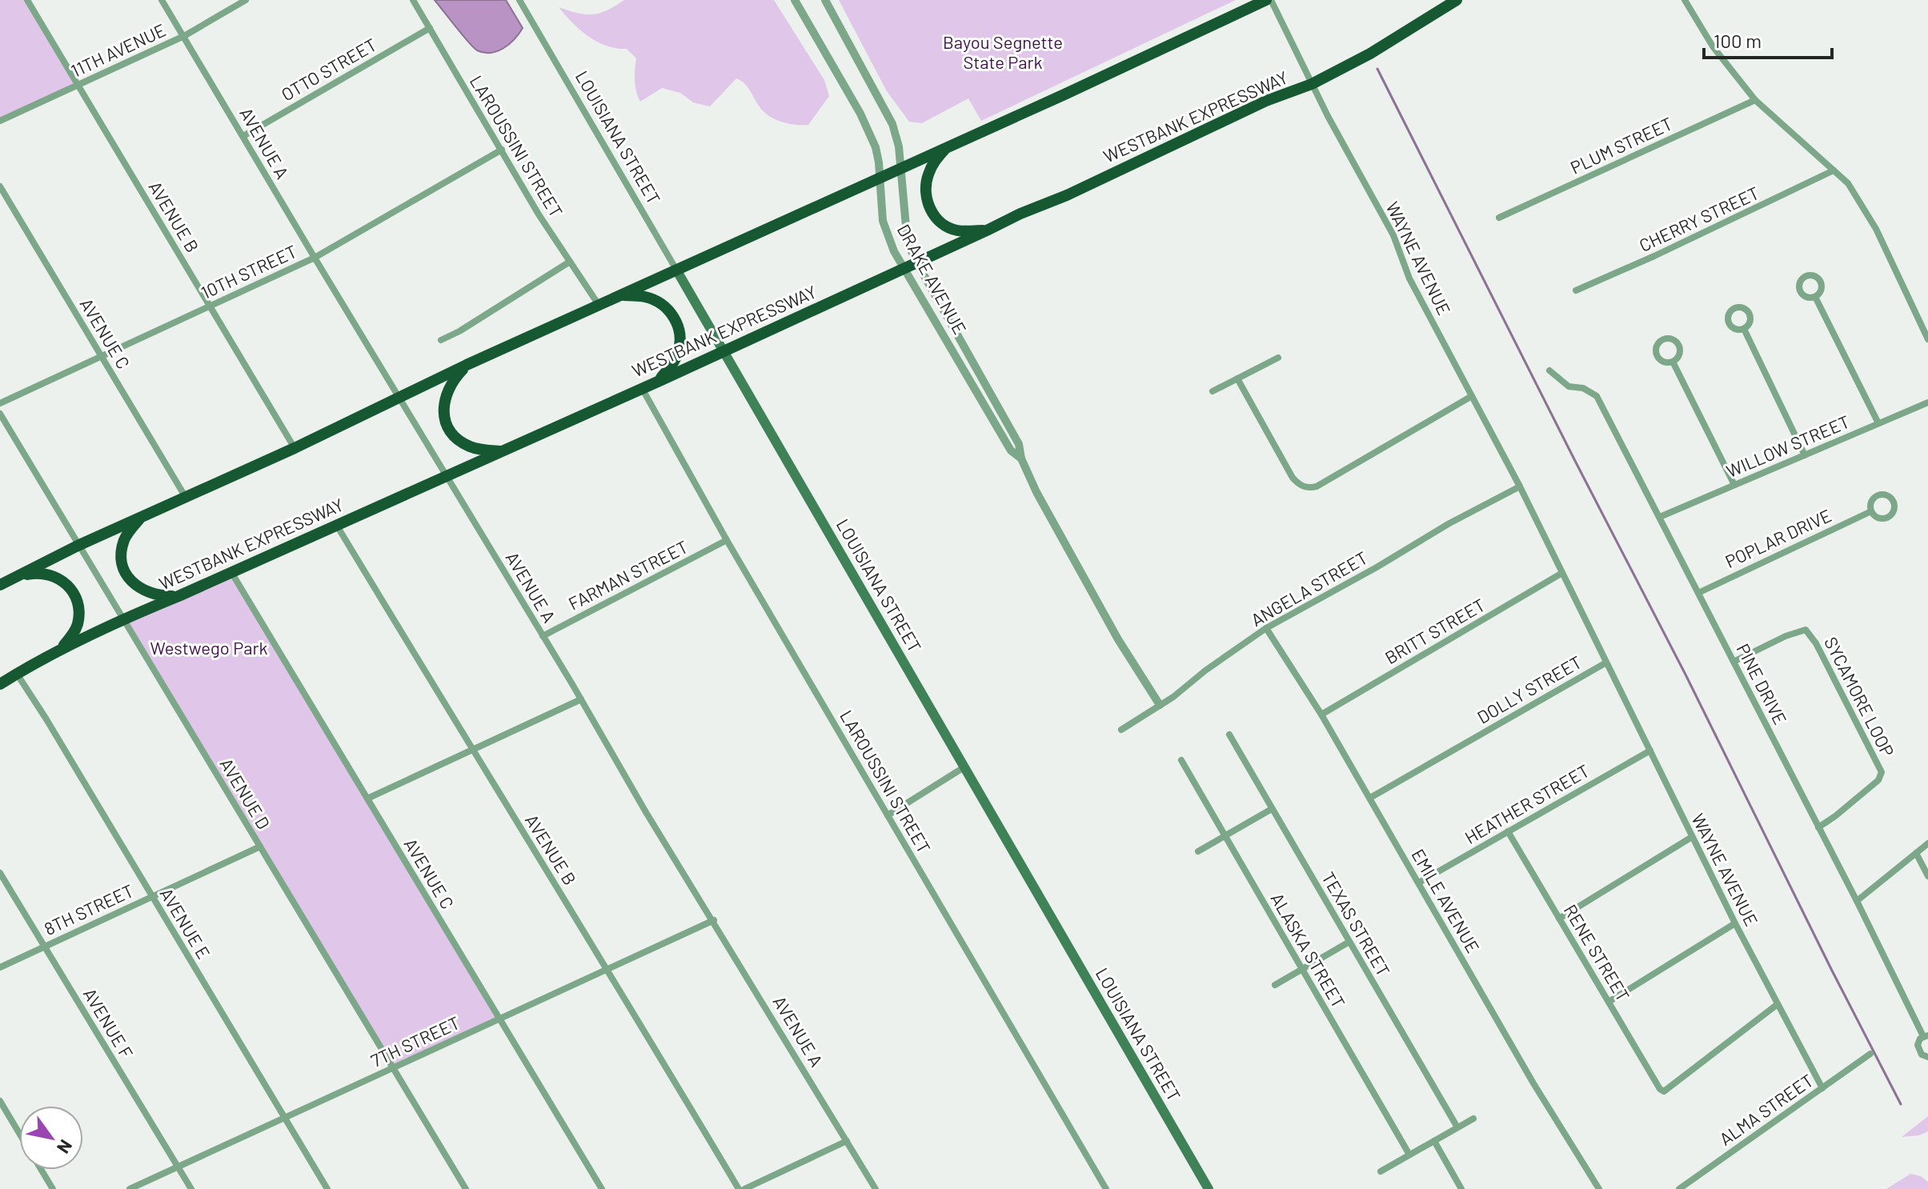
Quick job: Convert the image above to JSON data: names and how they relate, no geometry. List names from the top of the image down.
{
  "streets": {
    "highway": ["WESTBANK EXPRESSWAY"],
    "main road": ["LOUISIANA STREET"],
    "street": [
      "11TH AVENUE",
      "OTTO STREET",
      "AVENUE A",
      "PLUM STREET",
      "LAROUSSINI STREET",
      "AVENUE B",
      "CHERRY STREET",
      "WAYNE AVENUE",
      "10TH STREET",
      "DRAKE AVENUE",
      "AVENUE C",
      "WILLOW STREET",
      "POPLAR DRIVE",
      "FARMAN STREET",
      "ANGELA STREET",
      "BRITT STREET",
      "PINE DRIVE",
      "DOLLY STREET",
      "SYCAMORE LOOP",
      "AVENUE D",
      "HEATHER STREET",
      "EMILE AVENUE",
      "8TH STREET",
      "AVENUE E",
      "TEXAS STREET",
      "ALASKA STREET",
      "RENE STREET",
      "AVENUE F",
      "7TH STREET",
      "ALMA STREET"
    ]
  },
  "crossings": [
    ["11TH AVENUE", "AVENUE A"],
    ["11TH AVENUE", "AVENUE B"],
    ["OTTO STREET", "AVENUE A"],
    ["OTTO STREET", "LAROUSSINI STREET"],
    ["WESTBANK EXPRESSWAY", "LOUISIANA STREET"],
    ["WESTBANK EXPRESSWAY", "AVENUE A"],
    ["WESTBANK EXPRESSWAY", "LAROUSSINI STREET"],
    ["WESTBANK EXPRESSWAY", "AVENUE B"],
    ["WESTBANK EXPRESSWAY", "WAYNE AVENUE"],
    ["WESTBANK EXPRESSWAY", "DRAKE AVENUE"],
    ["WESTBANK EXPRESSWAY", "AVENUE C"],
    ["WESTBANK EXPRESSWAY", "AVENUE D"],
    ["WESTBANK EXPRESSWAY", "AVENUE E"],
    ["AVENUE A", "10TH STREET"],
    ["AVENUE A", "FARMAN STREET"],
    ["AVENUE A", "7TH STREET"],
    ["LAROUSSINI STREET", "10TH STREET"],
    ["LAROUSSINI STREET", "FARMAN STREET"],
    ["AVENUE B", "10TH STREET"],
    ["AVENUE B", "7TH STREET"],
    ["WAYNE AVENUE", "ANGELA STREET"],
    ["WAYNE AVENUE", "DOLLY STREET"],
    ["WAYNE AVENUE", "HEATHER STREET"],
    ["WAYNE AVENUE", "RENE STREET"],
    ["WAYNE AVENUE", "ALMA STREET"],
    ["10TH STREET", "AVENUE C"],
    ["DRAKE AVENUE", "ANGELA STREET"],
    ["AVENUE C", "7TH STREET"],
    ["WILLOW STREET", "PINE DRIVE"],
    ["POPLAR DRIVE", "PINE DRIVE"],
    ["ANGELA STREET", "EMILE AVENUE"],
    ["BRITT STREET", "DOLLY STREET"],
    ["BRITT STREET", "EMILE AVENUE"],
    ["PINE DRIVE", "SYCAMORE LOOP"],
    ["DOLLY STREET", "EMILE AVENUE"],
    ["AVENUE D", "8TH STREET"],
    ["AVENUE D", "7TH STREET"],
    ["HEATHER STREET", "EMILE AVENUE"],
    ["HEATHER STREET", "RENE STREET"],
    ["8TH STREET", "AVENUE E"],
    ["8TH STREET", "AVENUE F"],
    ["AVENUE E", "7TH STREET"],
    ["AVENUE F", "7TH STREET"]
  ],
  "parks": ["Bayou Segnette State Park", "Westwego Park"],
  "scale_bar": "100 m",
  "north": "bottom right"
}
